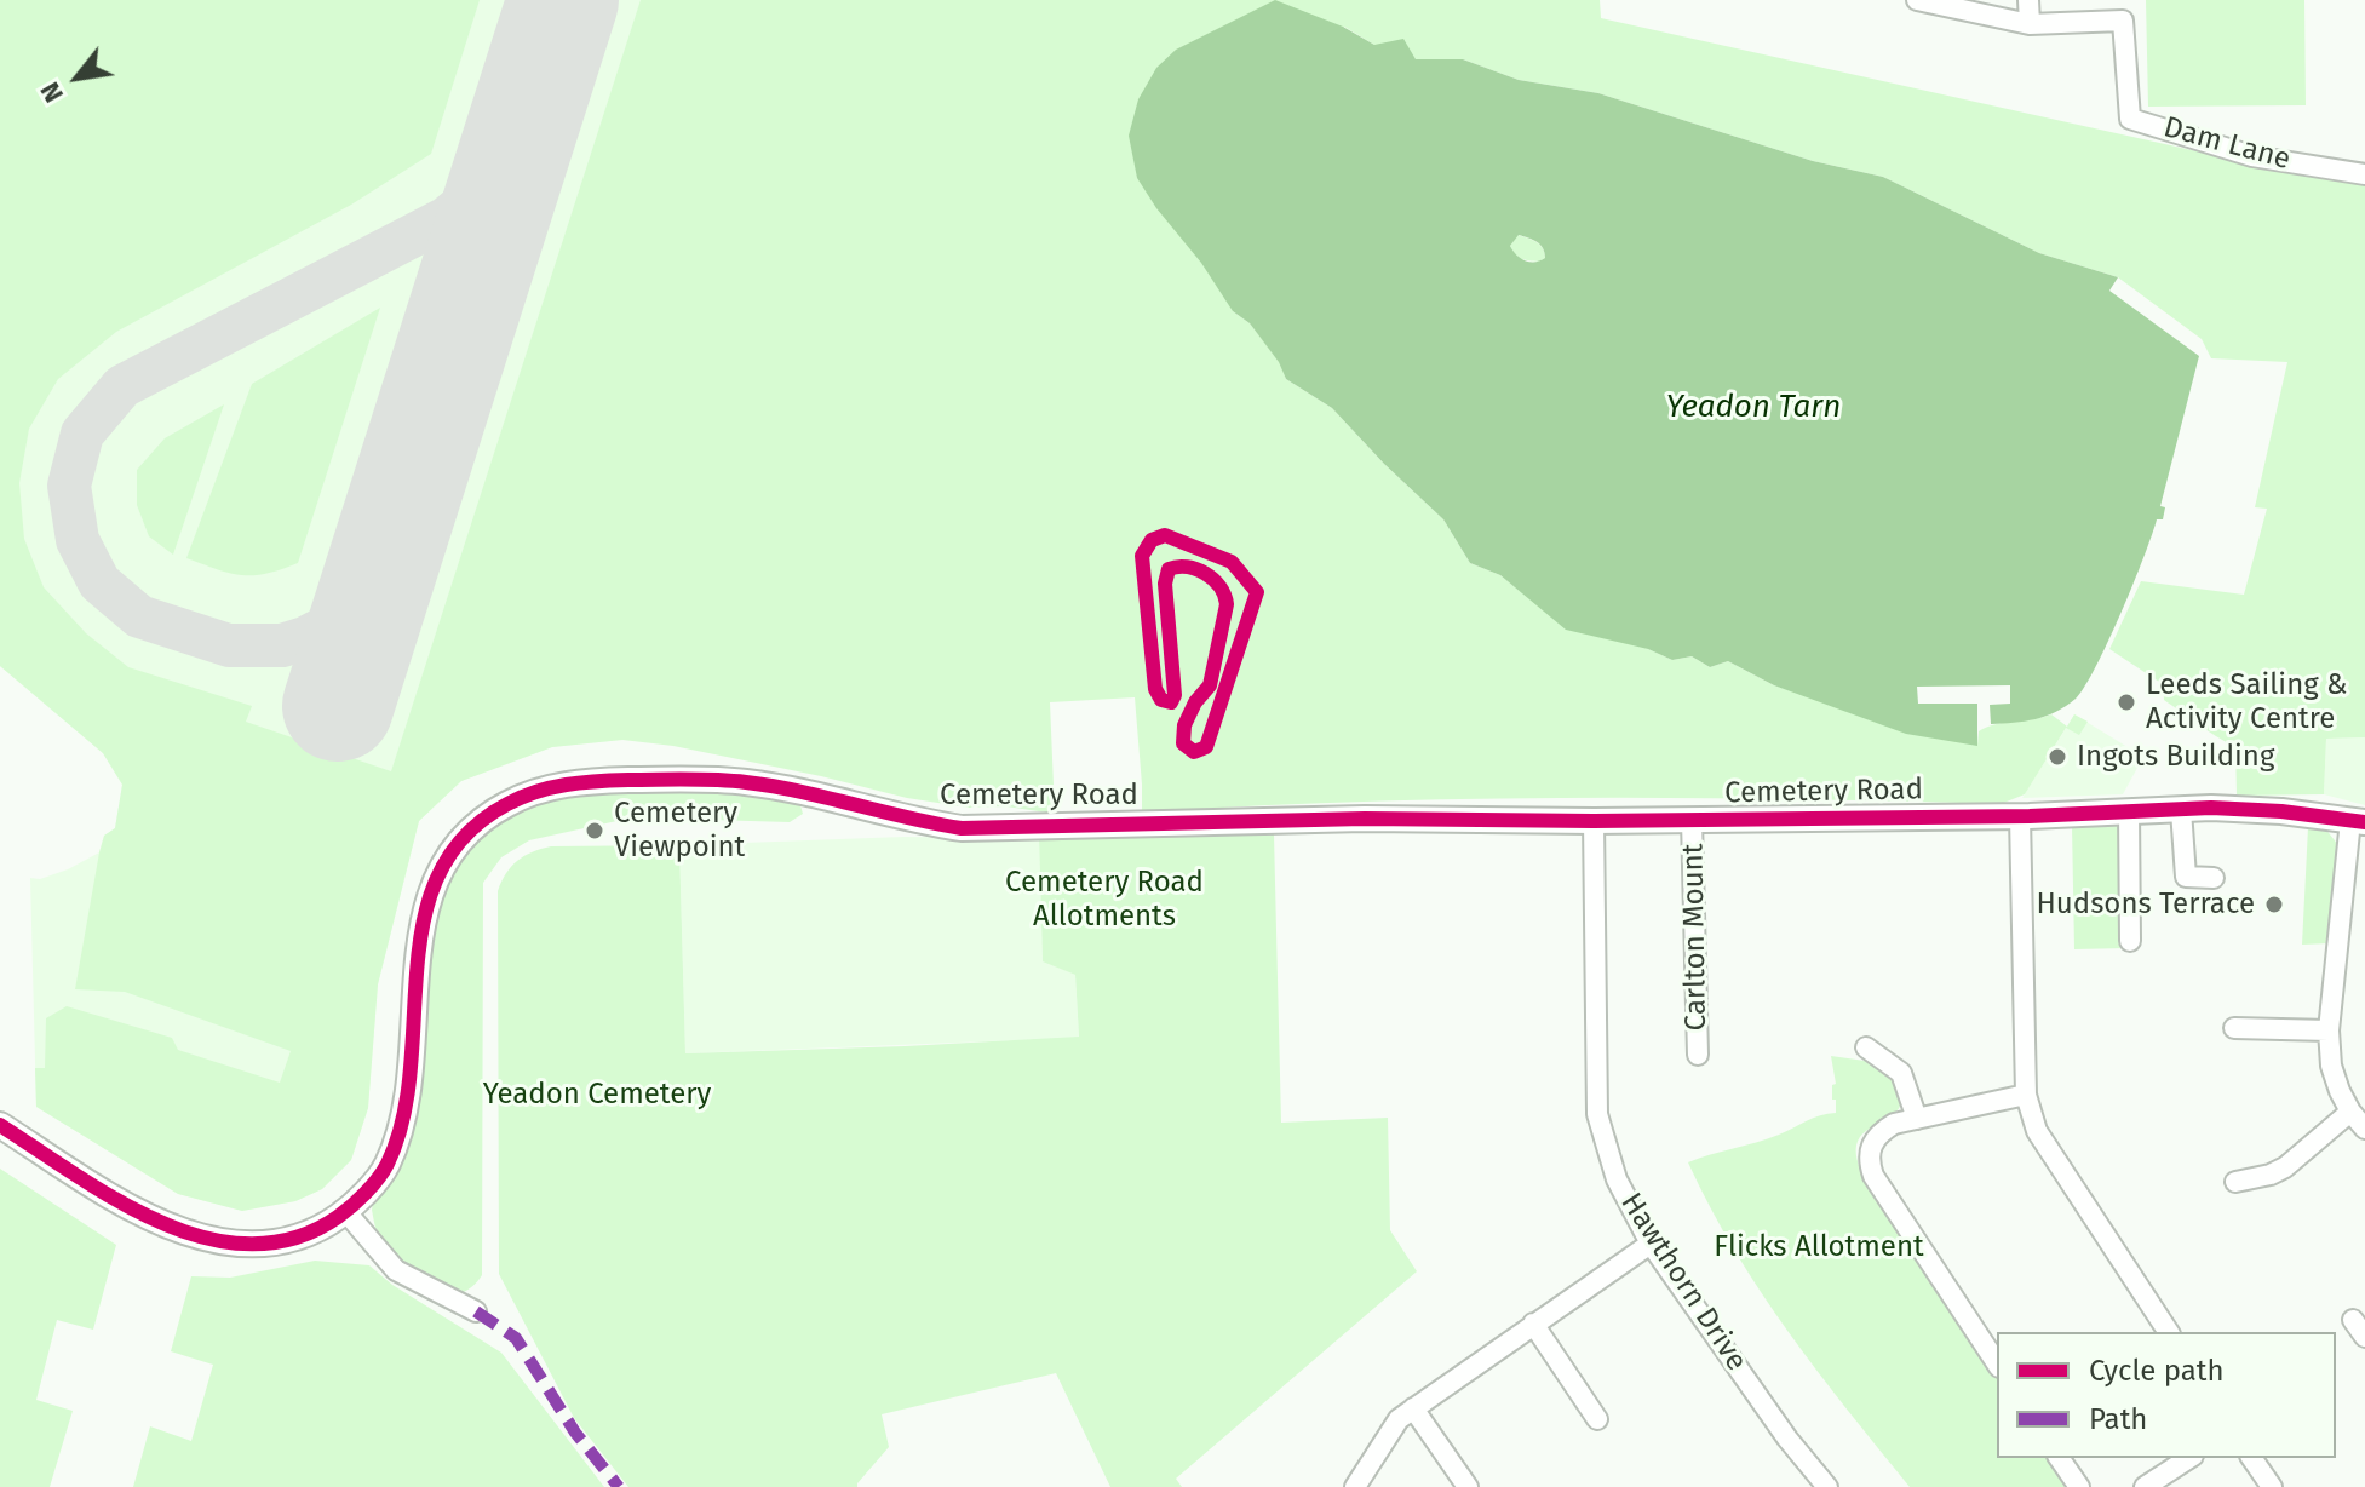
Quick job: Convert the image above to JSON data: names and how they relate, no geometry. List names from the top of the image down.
{
  "streets": {
    "street": [
      "Dam Lane",
      "Cemetery Road",
      "Carlton Mount",
      "Hawthorn Drive"
    ]
  },
  "crossings": [
    ["Cemetery Road", "Carlton Mount"],
    ["Cemetery Road", "Hawthorn Drive"]
  ],
  "water": ["Yeadon Tarn"],
  "parks": ["Cemetery Road Allotments", "Yeadon Cemetery", "Flicks Allotment"],
  "places": [
    "Leeds Sailing & Activity Centre",
    "Ingots Building",
    "Cemetery Viewpoint",
    "Hudsons Terrace"
  ],
  "legend": ["Cycle path", "Path"],
  "north": "bottom left"
}
